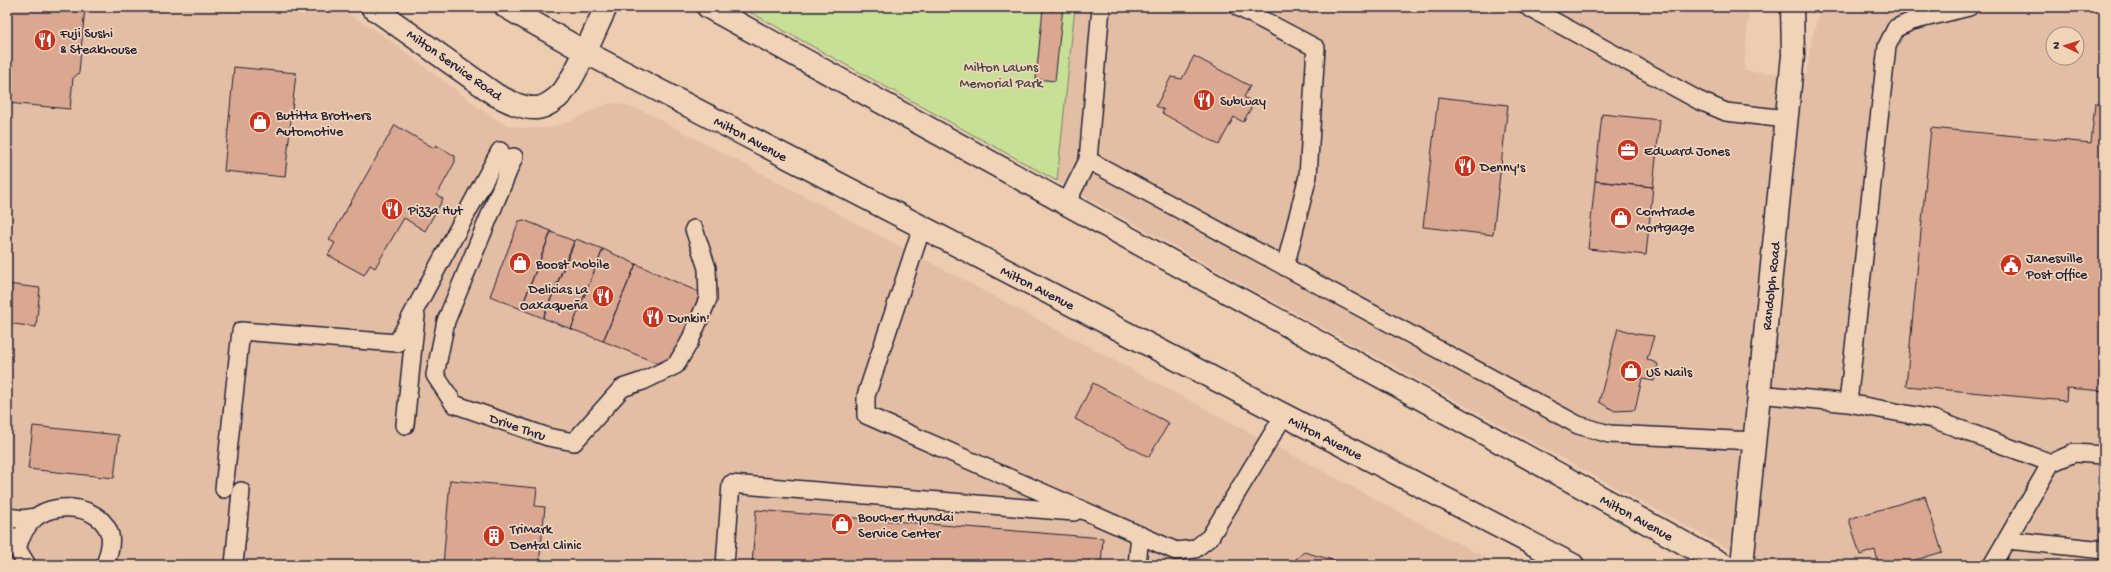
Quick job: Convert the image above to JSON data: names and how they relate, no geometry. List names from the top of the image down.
{
  "streets": {
    "main road": ["Milton Service Road", "Milton Avenue", "Randolph Road"],
    "lane": ["Drive Thru"]
  },
  "crossings": [
    ["Milton Service Road", "Milton Avenue"]
  ],
  "parks": ["Milton Lawns Memorial Park"],
  "places": {
    "restaurant": [
      "Fuji Sushi & Steakhouse",
      "Subway",
      "Denny's",
      "Pizza Hut",
      "Delicias La Oaxaqueña",
      "Dunkin'"
    ],
    "shop": [
      "Butitta Brothers Automotive",
      "Comtrade Mortgage",
      "Boost Mobile",
      "US Nails",
      "Boucher Hyundai Service Center"
    ],
    "office": ["Edward Jones"],
    "public building": ["Janesville Post Office"],
    "building": ["TriMark Dental Clinic"]
  },
  "north": "left"
}
